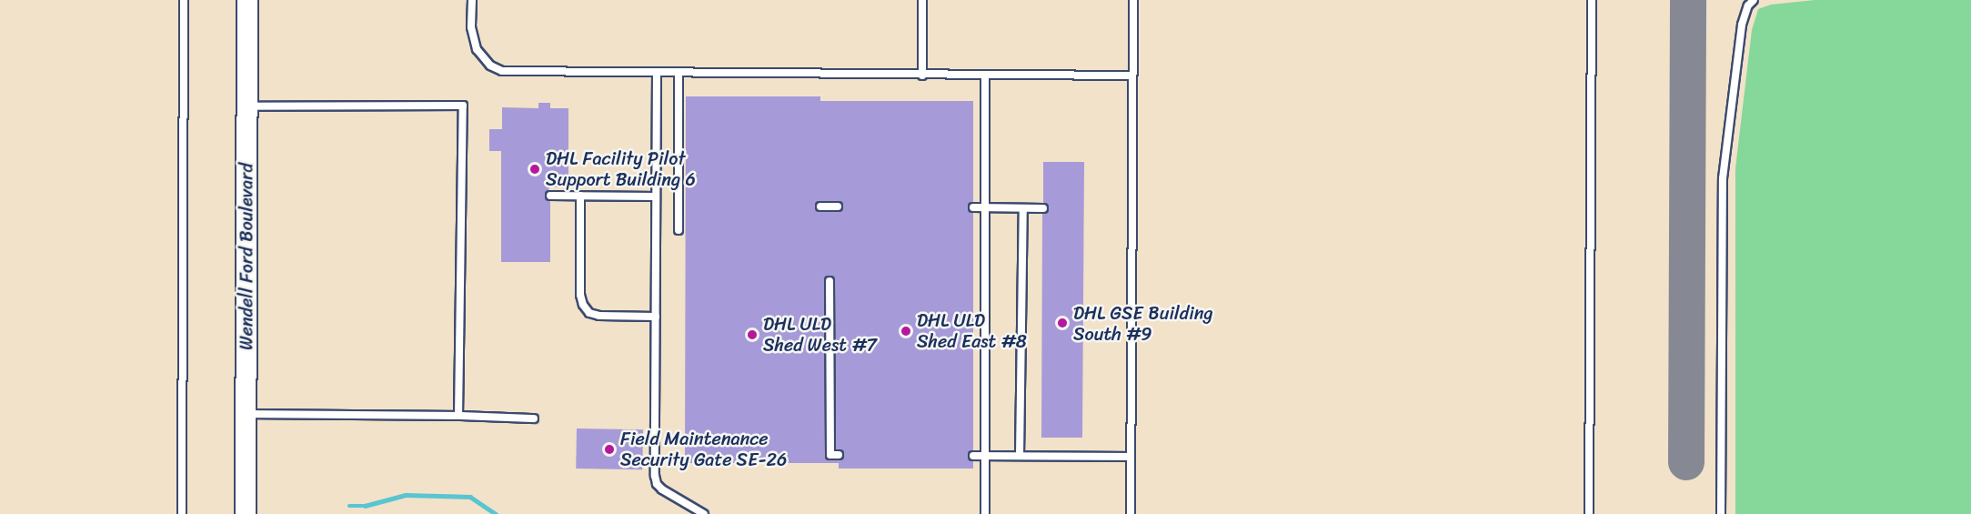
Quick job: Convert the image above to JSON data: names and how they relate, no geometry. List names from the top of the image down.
{
  "streets": {
    "street": ["Wendell Ford Boulevard"]
  },
  "places": [
    "DHL Facility Pilot Support Building 6",
    "DHL GSE Building South #9",
    "DHL ULD Shed East #8",
    "DHL ULD Shed West #7",
    "Field Maintenance Security Gate SE-26"
  ]
}
